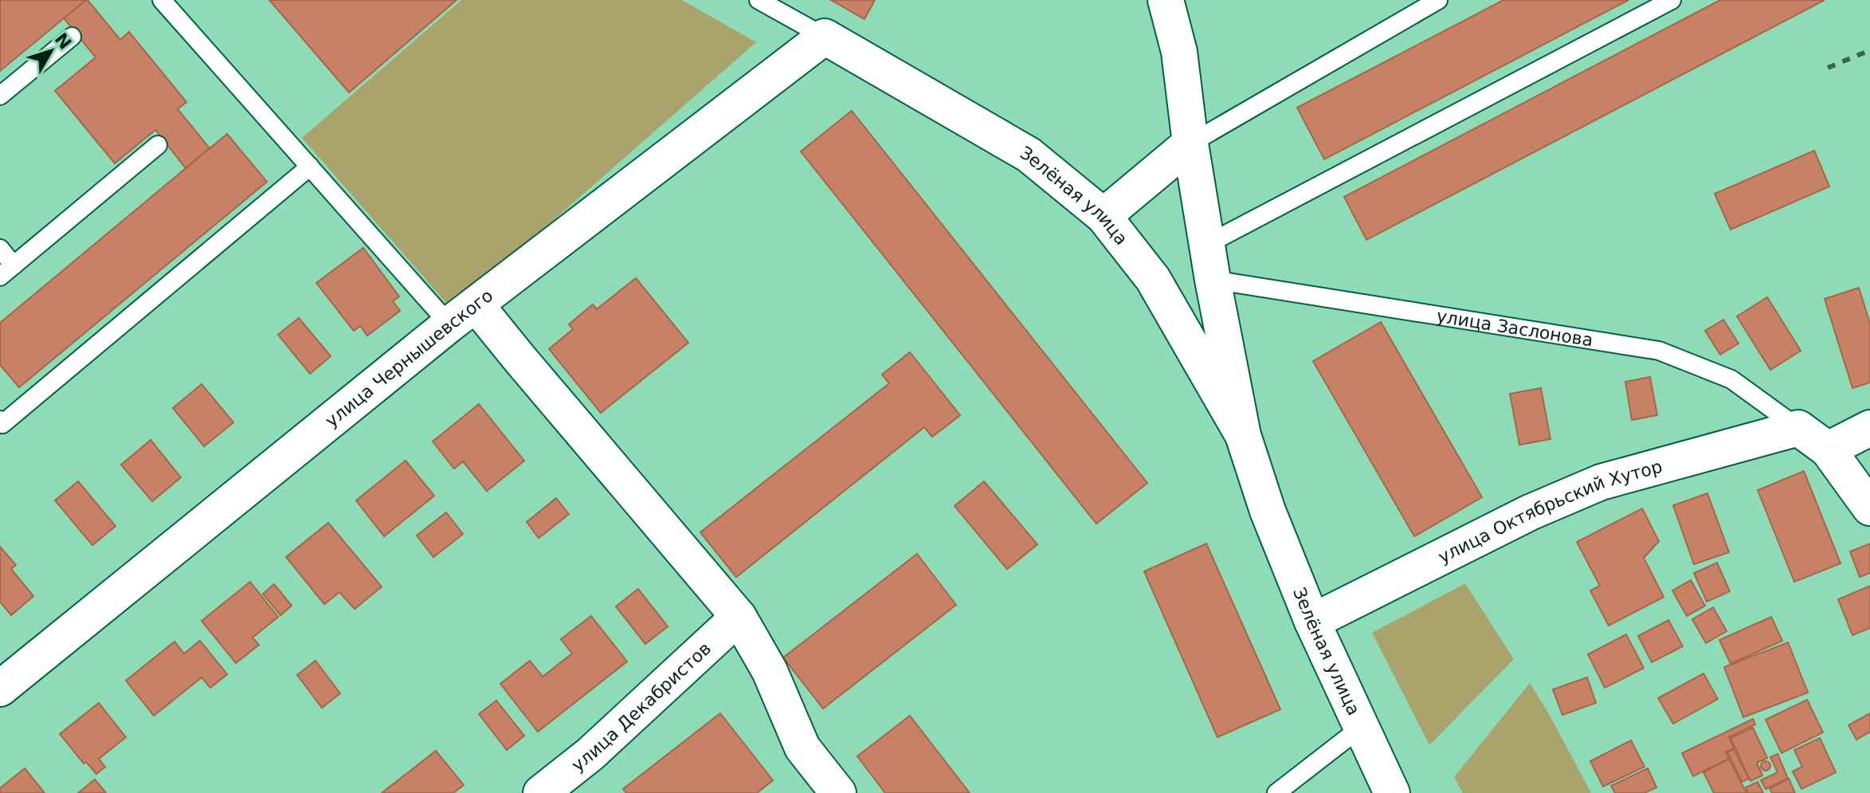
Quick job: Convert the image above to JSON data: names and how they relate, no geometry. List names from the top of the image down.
{
  "streets": {
    "street": [
      "Зелёная улица",
      "улица Чернышевского",
      "улица Октябрьский Хутор",
      "улица Декабристов"
    ],
    "lane": ["улица Заслонова"]
  },
  "crossings": [
    ["Зелёная улица", "улица Заслонова"],
    ["Зелёная улица", "улица Чернышевского"],
    ["Зелёная улица", "улица Октябрьский Хутор"],
    ["улица Заслонова", "улица Октябрьский Хутор"]
  ],
  "north": "top right"
}
